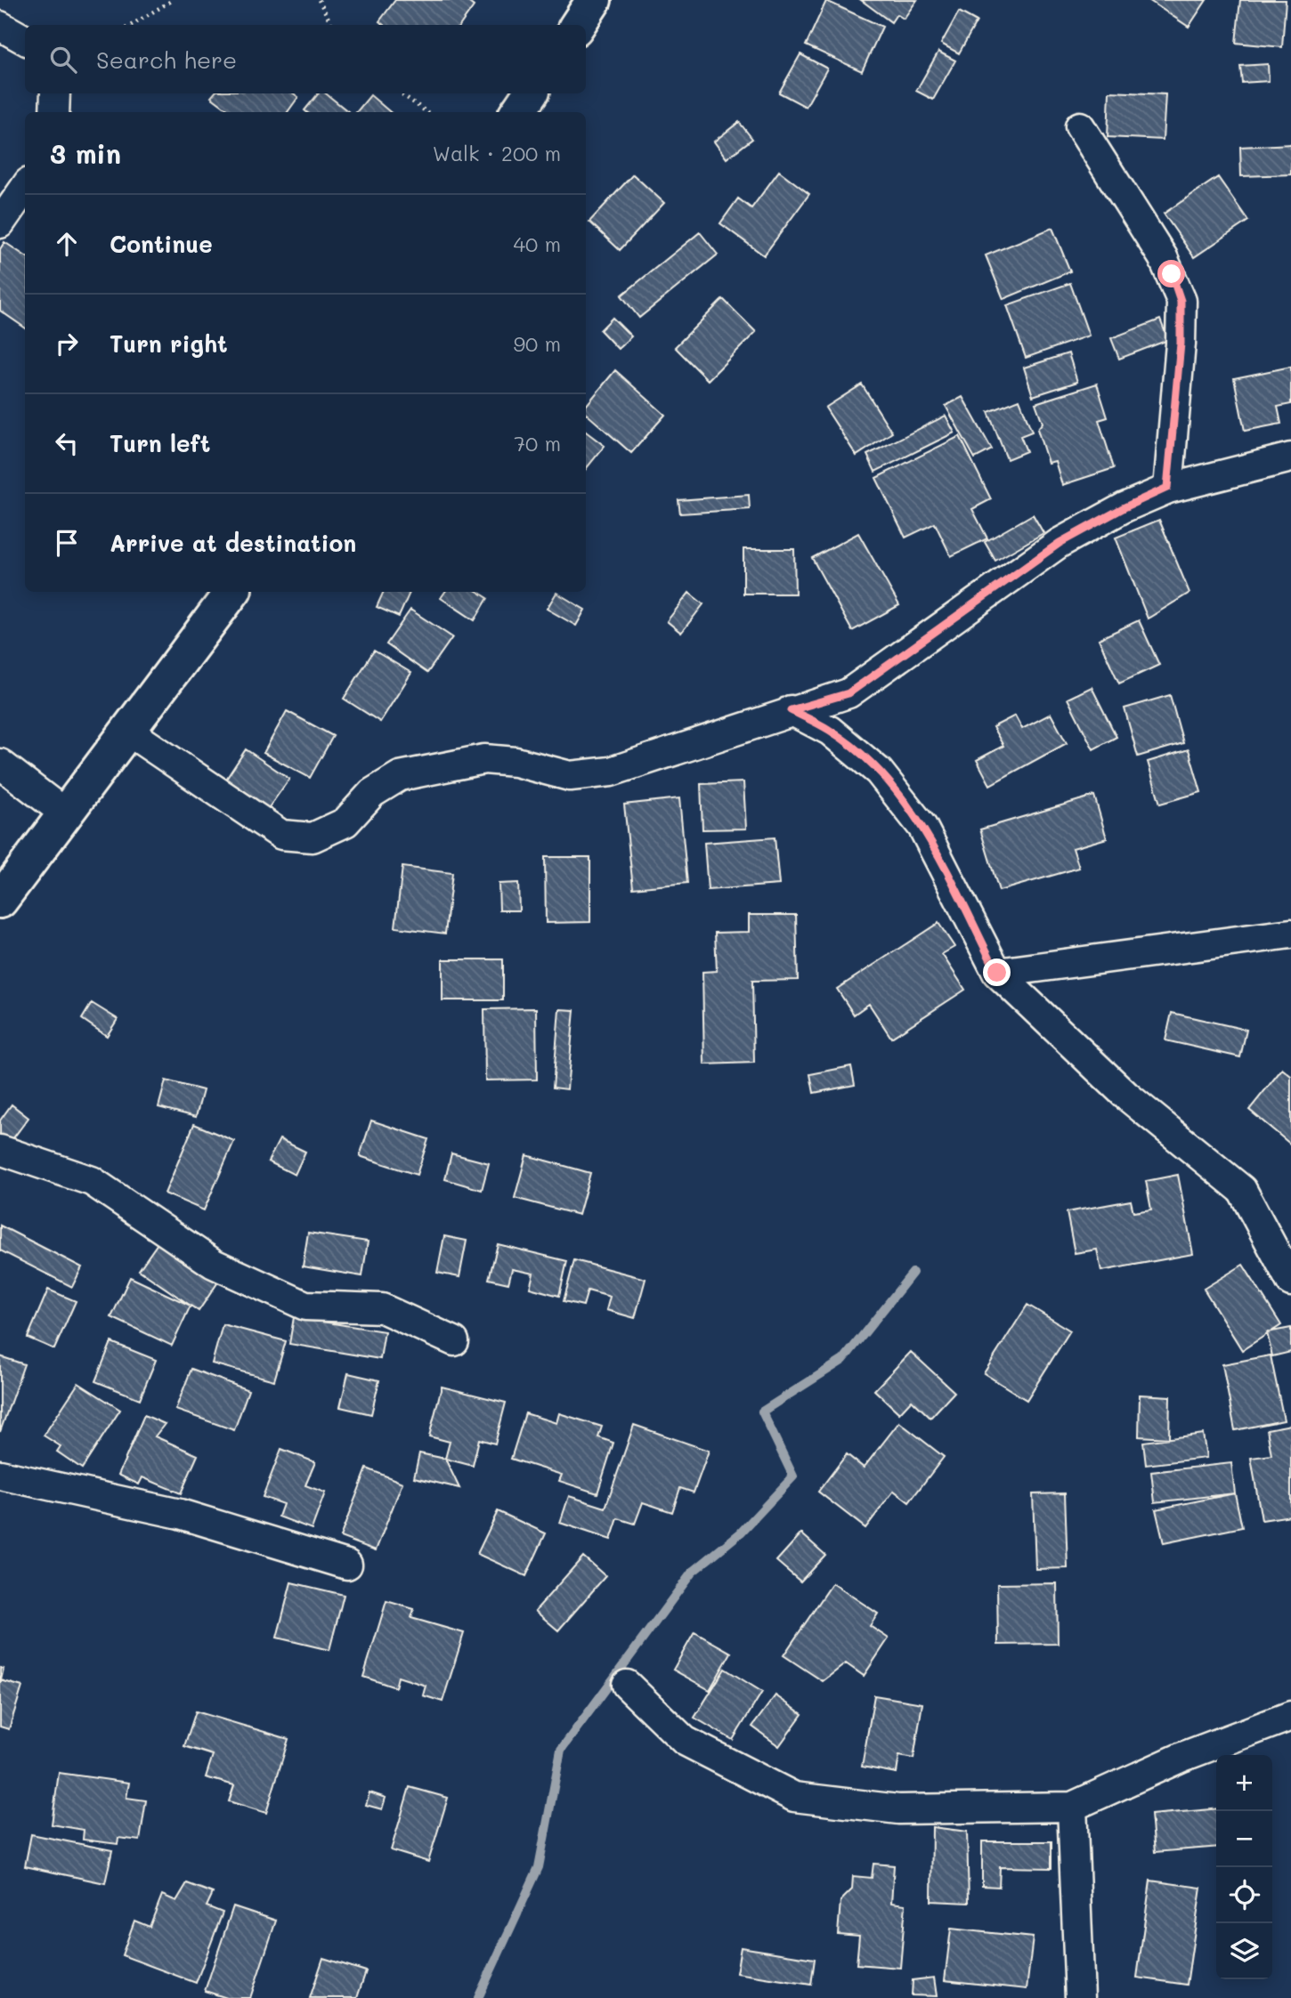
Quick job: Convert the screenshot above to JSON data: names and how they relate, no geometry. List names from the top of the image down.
{
  "page": {
    "search": "Search here",
    "heading": ["3 min", "Walk · 200 m"],
    "list": [
      ["Continue", "40 m"],
      ["Turn right", "90 m"],
      ["Turn left", "70 m"],
      "Arrive at destination"
    ],
    "map_buttons": ["+", "−"]
  }
}
